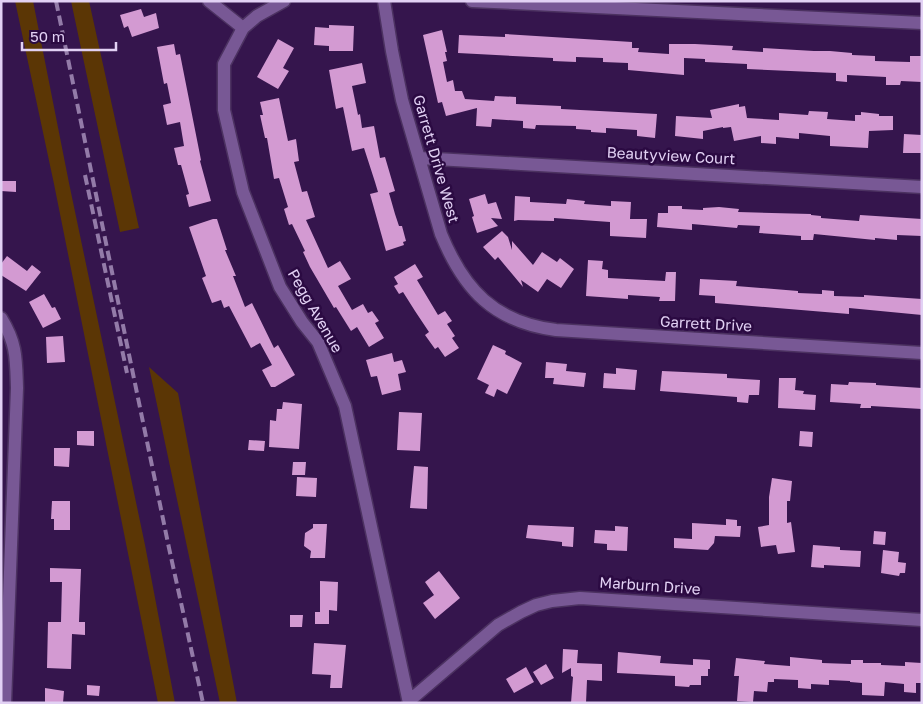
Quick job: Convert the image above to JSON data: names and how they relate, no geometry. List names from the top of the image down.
{
  "streets": {
    "street": [
      "Beautyview Court",
      "Garrett Drive West",
      "Pegg Avenue",
      "Garrett Drive",
      "Marburn Drive"
    ]
  },
  "crossings": [
    ["Beautyview Court", "Garrett Drive West"],
    ["Garrett Drive West", "Garrett Drive"],
    ["Pegg Avenue", "Marburn Drive"]
  ],
  "scale_bar": "50 m"
}
